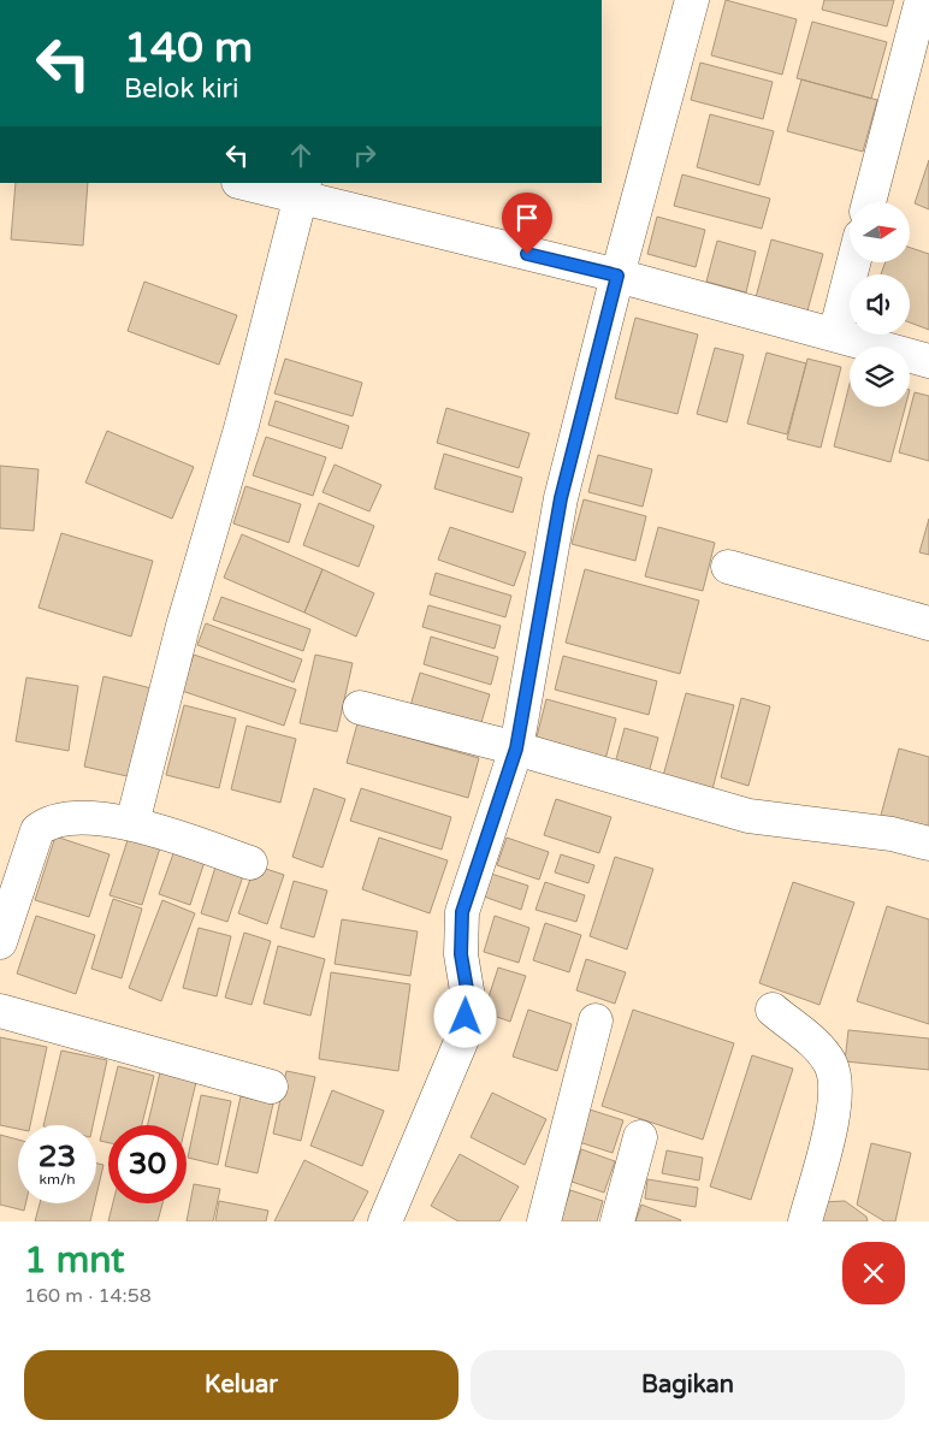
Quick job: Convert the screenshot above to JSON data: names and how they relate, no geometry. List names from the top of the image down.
{
  "north": "right",
  "page": {
    "turn": ["140 m", "Belok kiri"],
    "speed": "23 km/h",
    "limit": "30",
    "heading": ["1 mnt", "160 m · 14:58"],
    "buttons": ["Keluar", "Bagikan"]
  }
}
